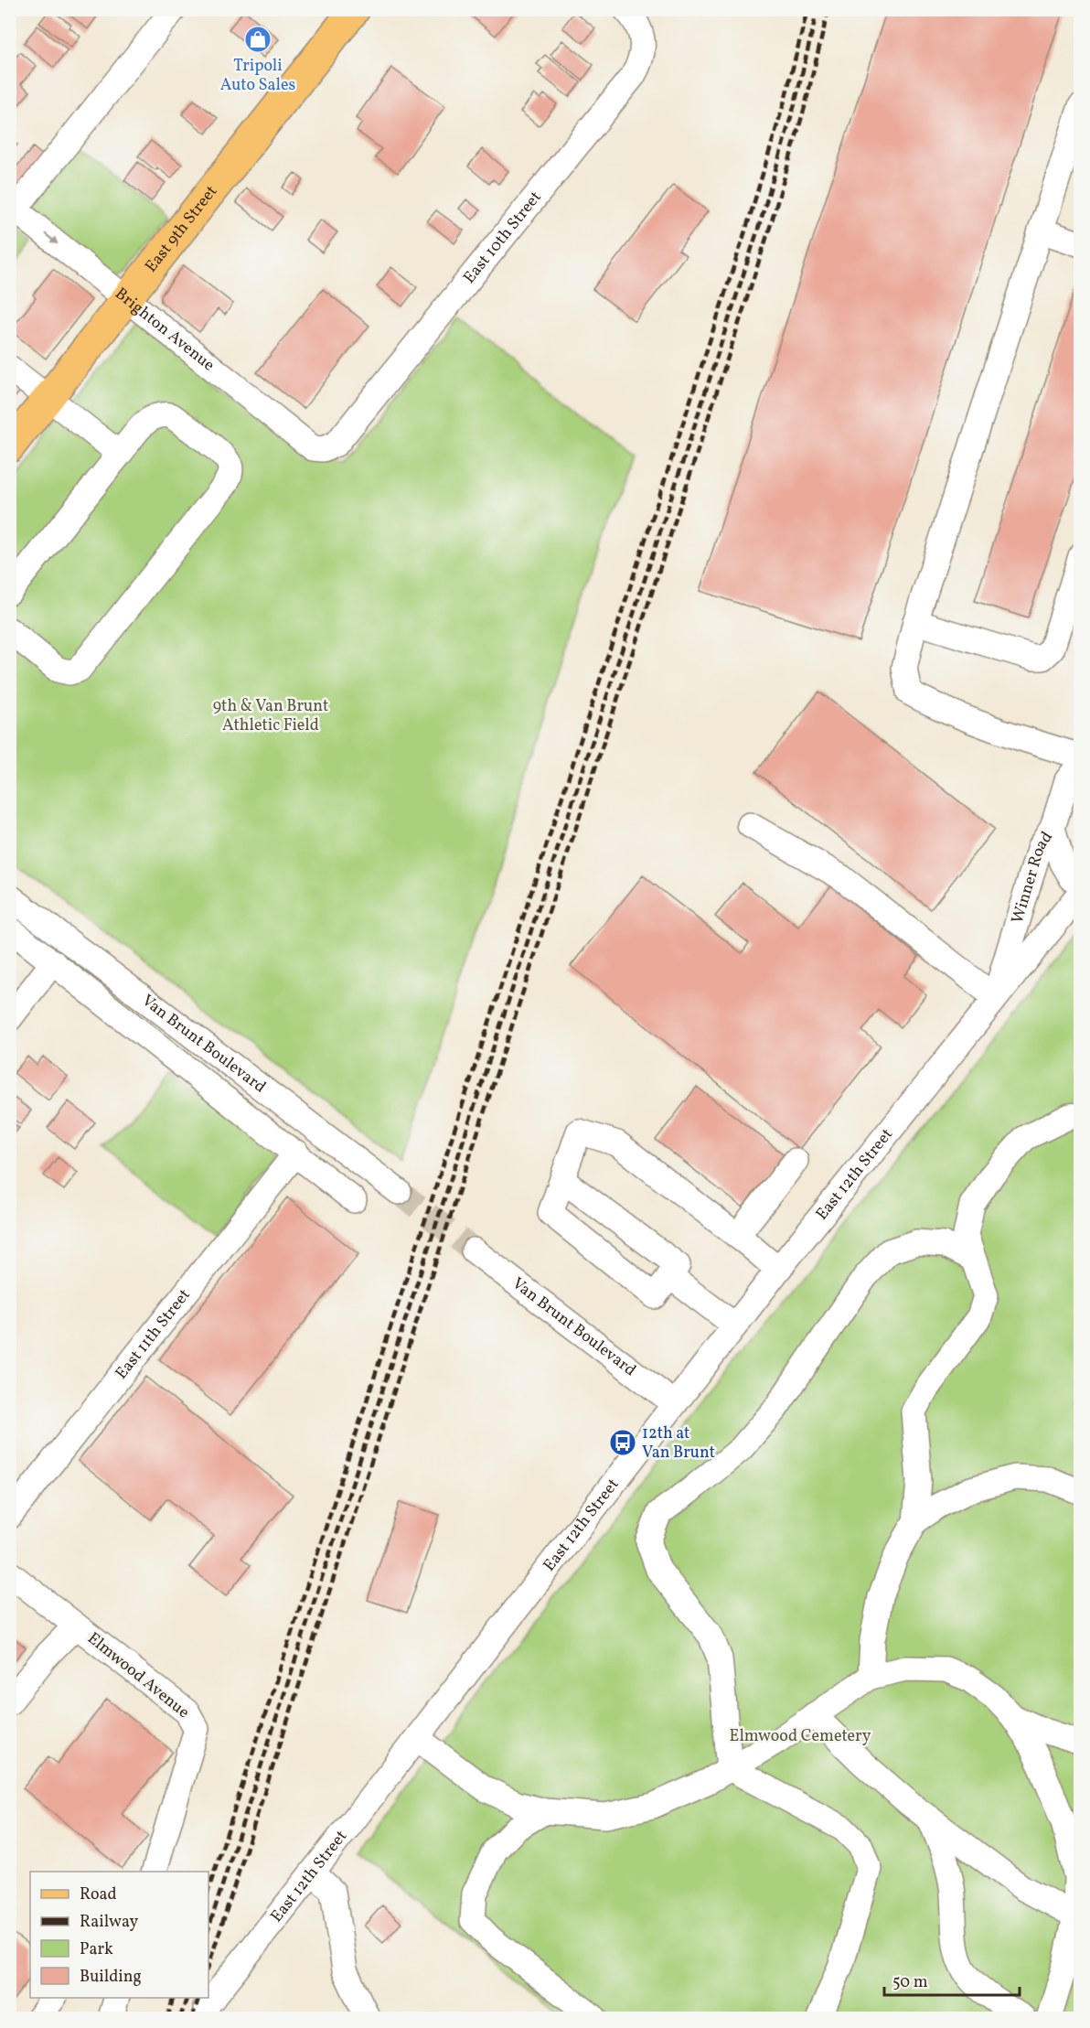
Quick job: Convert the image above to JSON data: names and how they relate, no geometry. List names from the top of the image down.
{
  "streets": {
    "main road": ["East 9th Street"],
    "street": [
      "East 10th Street",
      "Brighton Avenue",
      "Winner Road",
      "Van Brunt Boulevard",
      "East 12th Street",
      "East 11th Street",
      "Elmwood Avenue"
    ]
  },
  "crossings": [
    ["East 9th Street", "Brighton Avenue"],
    ["East 10th Street", "Brighton Avenue"],
    ["Winner Road", "East 12th Street"],
    ["Van Brunt Boulevard", "East 12th Street"]
  ],
  "parks": ["9th & Van Brunt Athletic Field", "Elmwood Cemetery"],
  "places": {
    "shop": ["Tripoli Auto Sales"],
    "bus stop": ["12th at Van Brunt"]
  },
  "legend": [
    "Road",
    "Railway",
    "Park",
    "Building"
  ],
  "scale_bar": "50 m"
}
